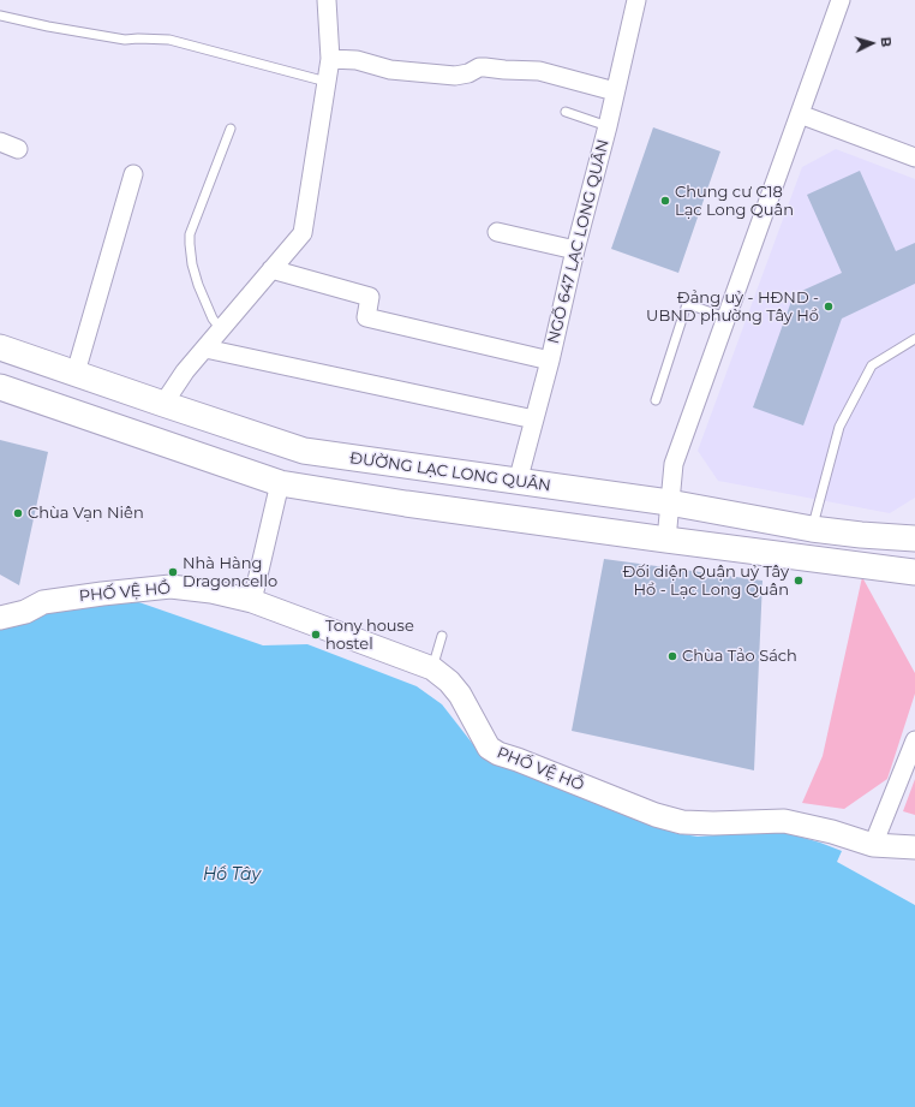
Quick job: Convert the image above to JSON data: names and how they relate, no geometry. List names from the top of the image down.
{
  "streets": {
    "main road": ["ĐƯỜNG LẠC LONG QUÂN"],
    "street": ["NGÕ 647 LẠC LONG QUÂN", "PHỐ VỆ HỒ"]
  },
  "crossings": [
    ["NGÕ 647 LẠC LONG QUÂN", "ĐƯỜNG LẠC LONG QUÂN"]
  ],
  "water": ["Hồ Tây"],
  "places": [
    "Chung cư C18 Lạc Long Quân",
    "Đảng uỷ - HĐND - UBND phường Tây Hồ",
    "Chùa Vạn Niên",
    "Nhà Hàng Dragoncello",
    "Đối diện Quận uỷ Tây Hồ - Lạc Long Quân",
    "Tony house hostel",
    "Chùa Tảo Sách"
  ],
  "north": "right"
}
